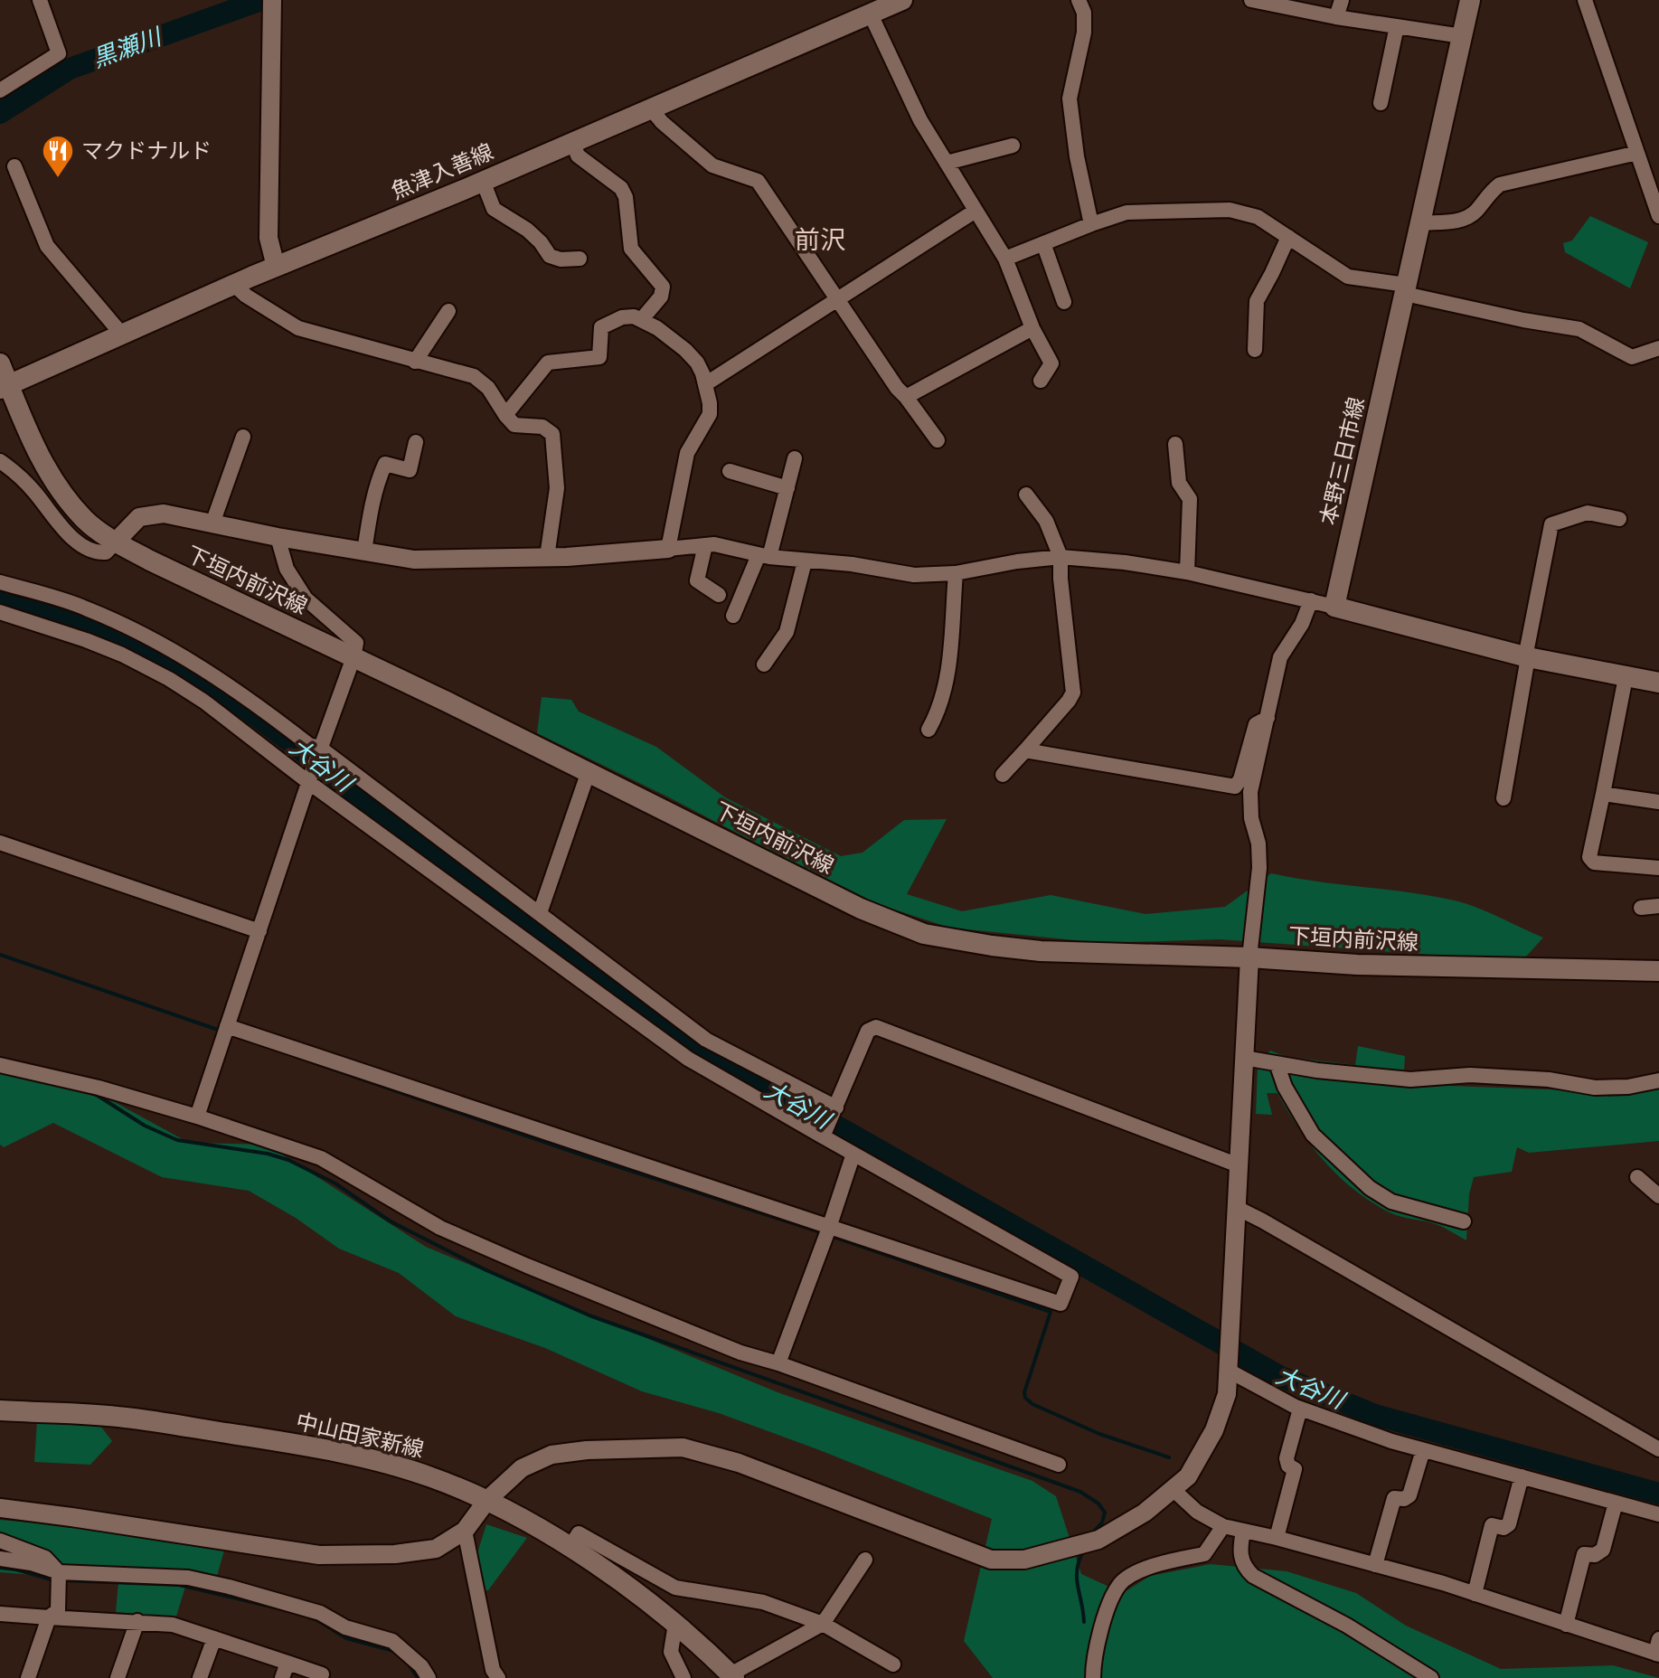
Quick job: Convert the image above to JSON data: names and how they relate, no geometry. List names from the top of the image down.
{
  "streets": {
    "main road": [
      "魚津入善線",
      "本野三日市線",
      "下垣内前沢線",
      "中山田家新線"
    ]
  },
  "crossings": [
    ["魚津入善線", "下垣内前沢線"]
  ],
  "districts": ["前沢"],
  "water": ["黒瀬川", "大谷川"],
  "places": {
    "restaurant": ["マクドナルド"]
  }
}
